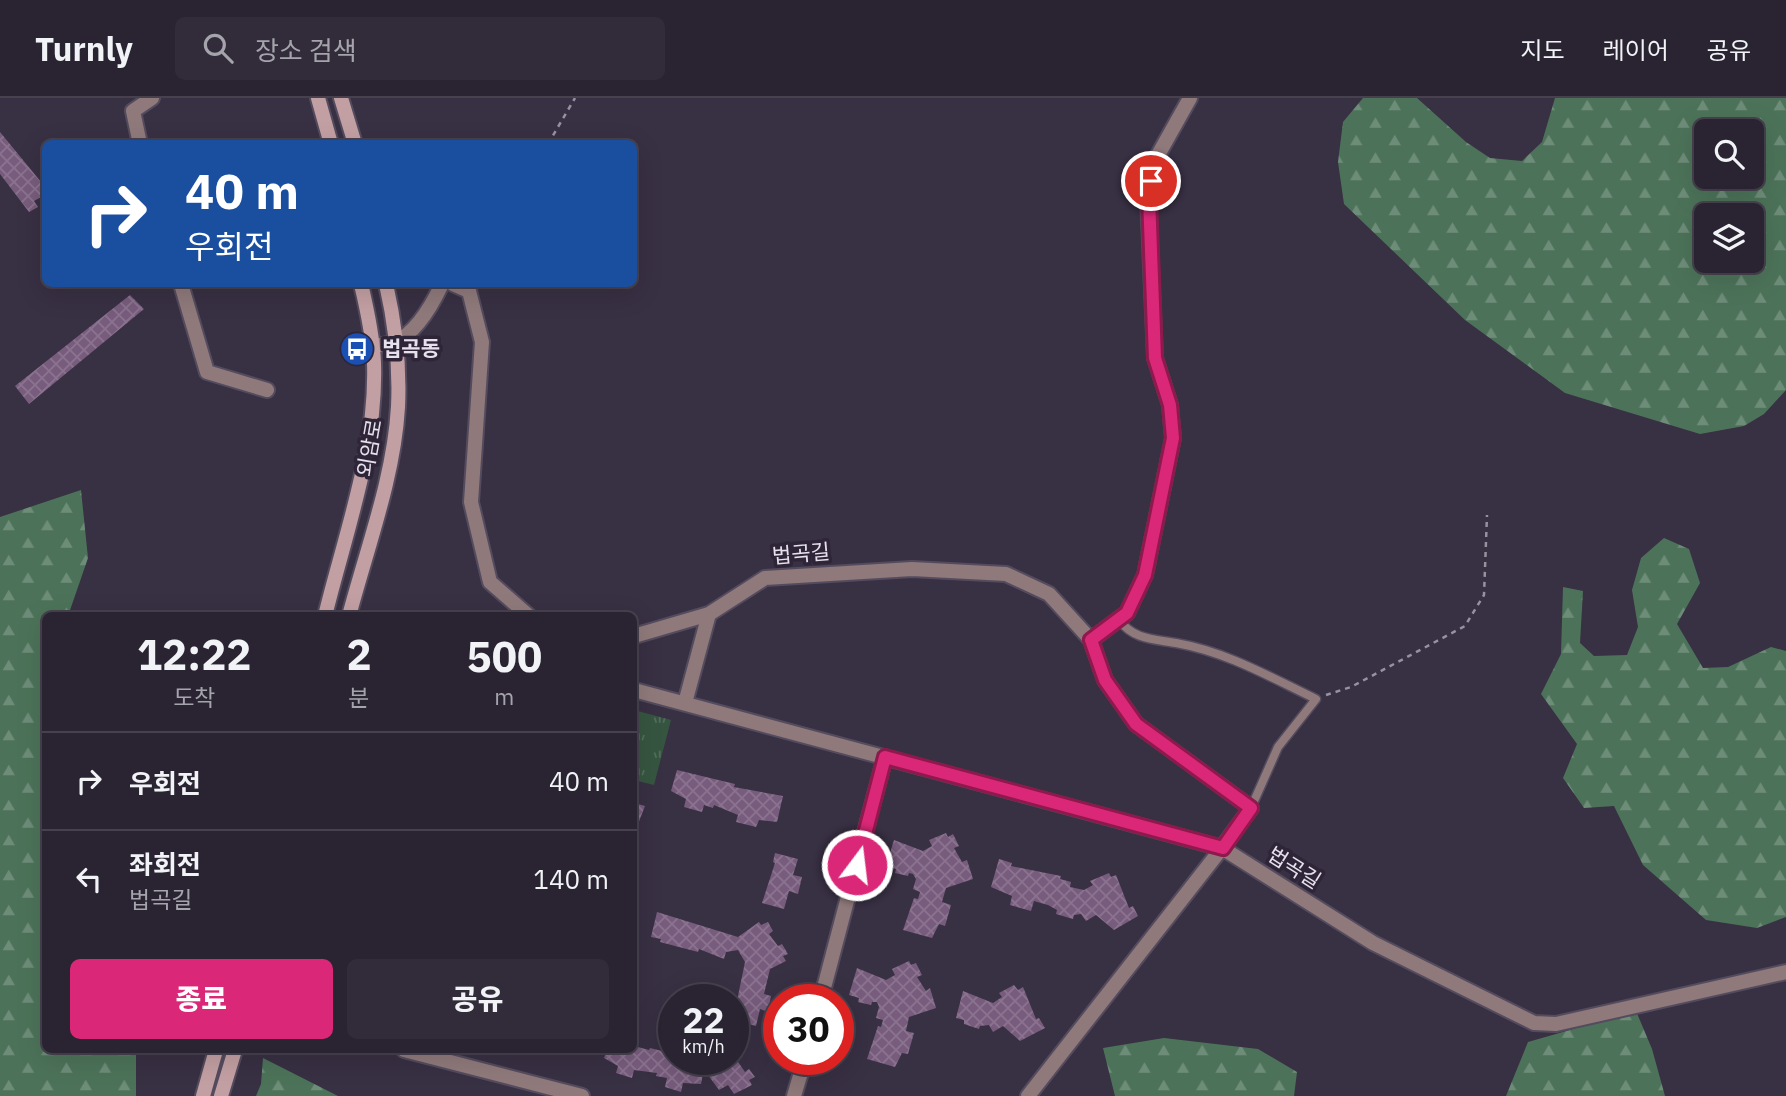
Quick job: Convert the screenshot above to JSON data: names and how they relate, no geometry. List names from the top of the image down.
{
  "streets": {
    "main road": ["외암로"],
    "street": ["법곡길"]
  },
  "places": {
    "bus stop": ["법곡동"]
  },
  "page": {
    "header": "Turnly",
    "search": "장소 검색",
    "nav": ["지도", "레이어", "공유"],
    "turn": ["40 m", "우회전"],
    "eta": [
      "12:22",
      "도착",
      "2",
      "분",
      "500",
      "m"
    ],
    "list": [
      {
        "name": "우회전",
        "value": "40 m"
      },
      {
        "name": "좌회전",
        "note": "법곡길",
        "value": "140 m"
      }
    ],
    "buttons": ["종료", "공유"],
    "speed": "22 km/h",
    "limit": "30"
  }
}
